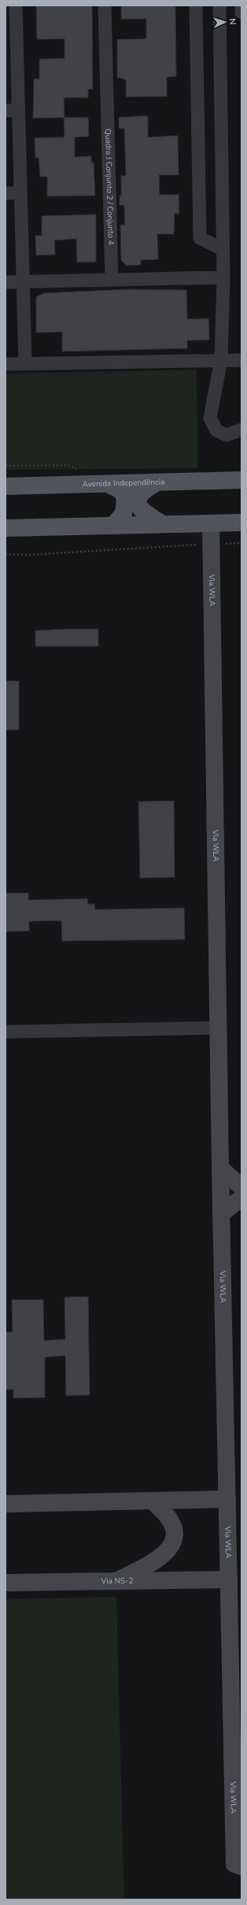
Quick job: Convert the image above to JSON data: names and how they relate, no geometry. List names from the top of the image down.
{
  "streets": {
    "main road": ["Avenida Independência"],
    "street": ["Quadra J Conjunto 2 / Conjunto 4", "Via WLA", "Via NS-2"]
  },
  "crossings": [
    ["Via WLA", "Via NS-2"]
  ],
  "north": "right"
}
